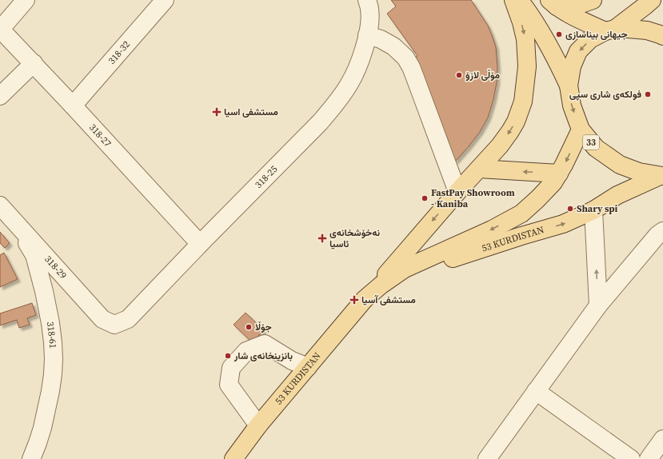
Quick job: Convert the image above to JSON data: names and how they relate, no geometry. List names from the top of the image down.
{
  "streets": {
    "main road": ["33", "53 KURDISTAN"],
    "street": [
      "318-32",
      "318-27",
      "318-25",
      "318-29",
      "318-61"
    ]
  },
  "crossings": [
    ["318-32", "318-27"],
    ["318-27", "318-25"],
    ["33", "53 KURDISTAN"],
    ["318-25", "318-29"],
    ["318-29", "318-61"]
  ],
  "places": {
    "other": [
      "جیهانی بیناسازی",
      "مۆڵی لازۆ",
      "فولکەی شاری سپی",
      "FastPay Showroom - Kaniba",
      "Shary spi",
      "جۆڵا",
      "بانزینخانەی شار"
    ],
    "health": ["مستشفى اسيا", "نه‌خۆشخانه‌ى ئاسیا", "مستشفى آسيا"]
  }
}
